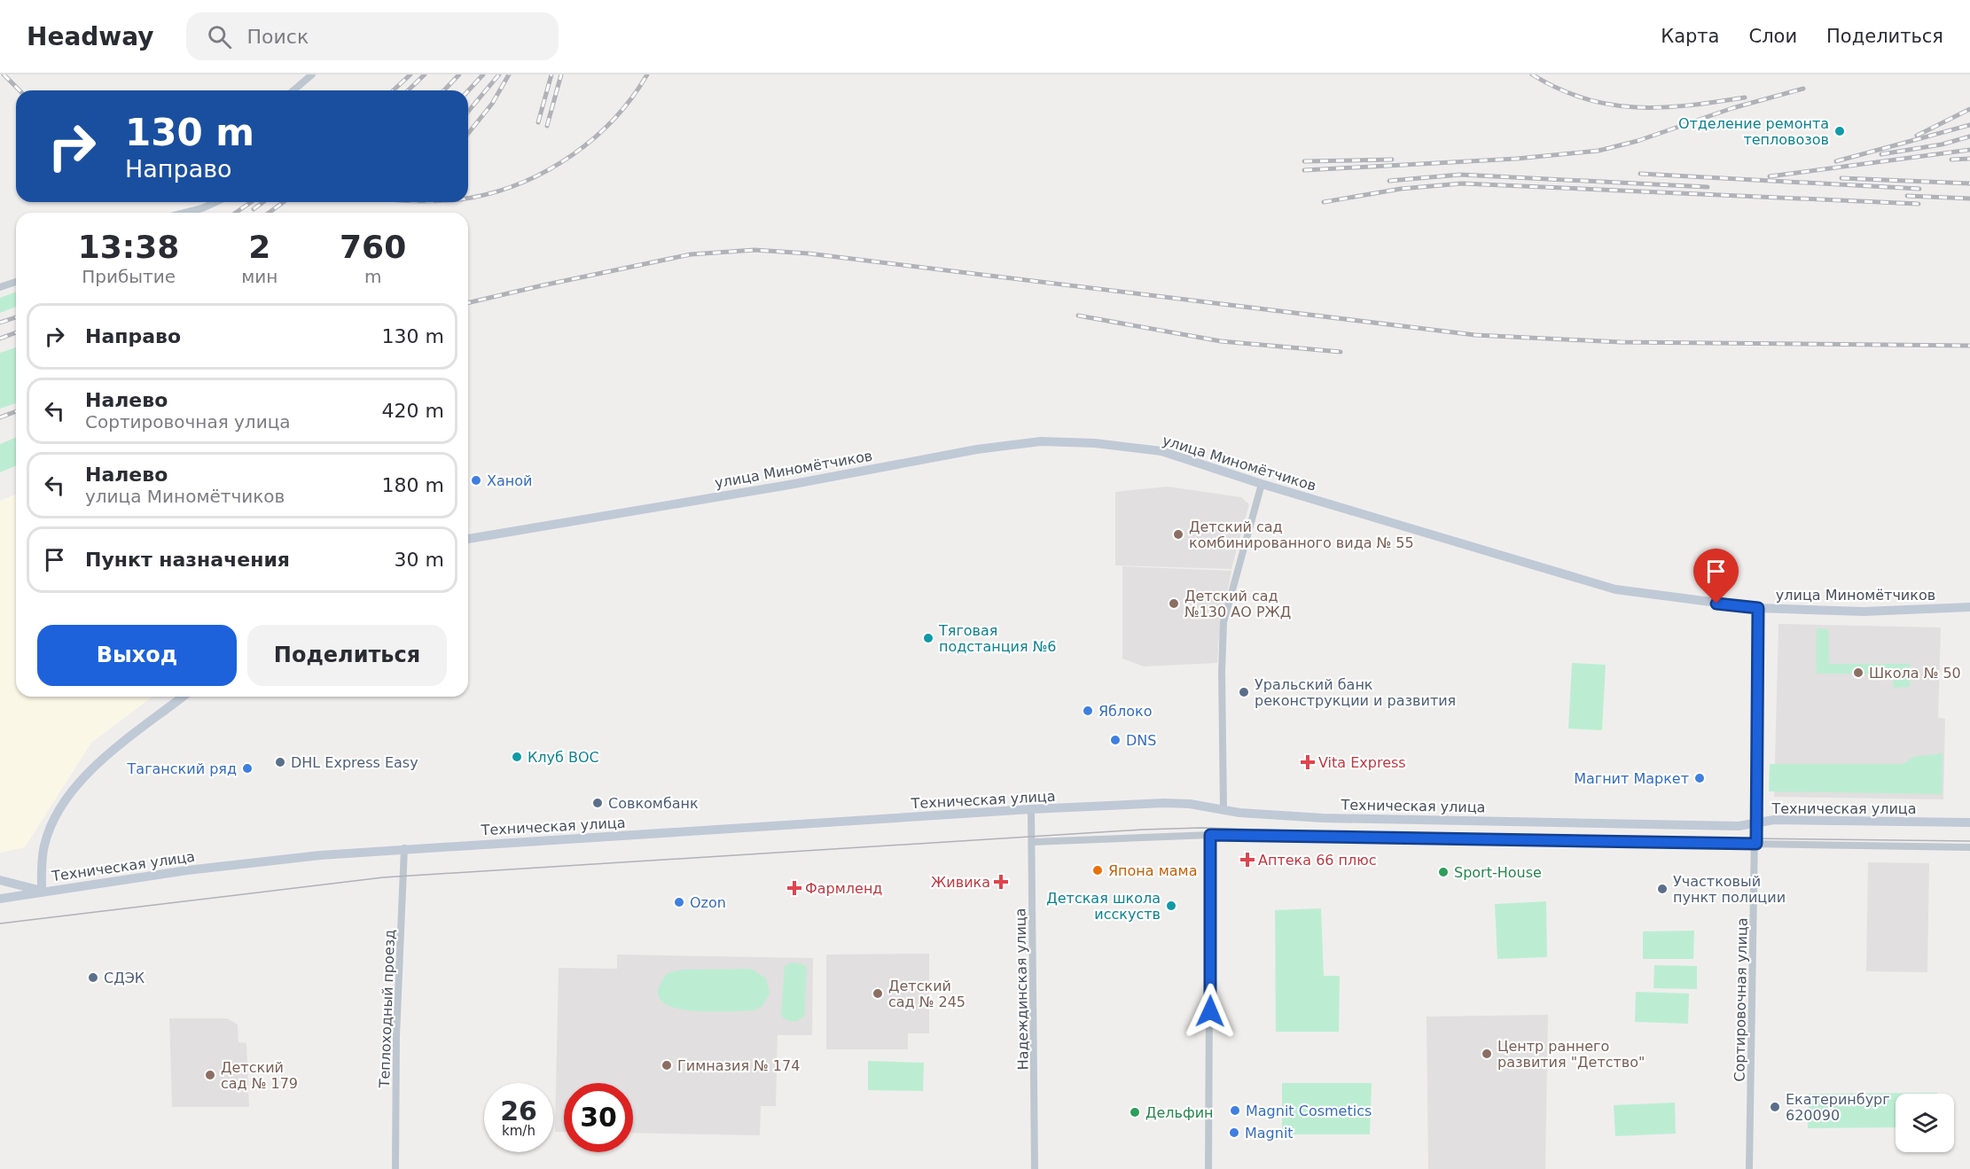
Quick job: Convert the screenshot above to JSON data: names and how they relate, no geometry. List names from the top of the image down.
{
  "streets": {
    "main road": ["улица Миномётчиков", "Техническая улица"],
    "street": ["Надеждинская улица", "Сортировочная улица", "Теплоходный проезд"]
  },
  "crossings": [
    ["улица Миномётчиков", "Сортировочная улица"],
    ["Техническая улица", "Надеждинская улица"],
    ["Техническая улица", "Сортировочная улица"],
    ["Техническая улица", "Теплоходный проезд"]
  ],
  "places": {
    "other": [
      "Отделение ремонта тепловозов",
      "Ханой",
      "Детский сад комбинированного вида № 55",
      "Детский сад №130 АО РЖД",
      "Тяговая подстанция №6",
      "Школа № 50",
      "Уральский банк реконструкции и развития",
      "Яблоко",
      "DNS",
      "Клуб ВОС",
      "DHL Express Easy",
      "Таганский ряд",
      "Магнит Маркет",
      "Совкомбанк",
      "Япона мама",
      "Sport-House",
      "Участковый пункт полиции",
      "Ozon",
      "Детская школа исскуств",
      "СДЭК",
      "Детский сад № 245",
      "Центр раннего развития \"Детство\"",
      "Гимназия № 174",
      "Детский сад № 179",
      "Екатеринбург 620090",
      "Magnit Cosmetics",
      "Дельфин",
      "Magnit"
    ],
    "health": [
      "Vita Express",
      "Аптека 66 плюс",
      "Живика",
      "Фармленд"
    ]
  },
  "page": {
    "header": "Headway",
    "search": "Поиск",
    "nav": ["Карта", "Слои", "Поделиться"],
    "turn": ["130 m", "Направо"],
    "eta": [
      "13:38",
      "Прибытие",
      "2",
      "мин",
      "760",
      "m"
    ],
    "list": [
      {
        "name": "Направо",
        "value": "130 m"
      },
      {
        "name": "Налево",
        "note": "Сортировочная улица",
        "value": "420 m"
      },
      {
        "name": "Налево",
        "note": "улица Миномётчиков",
        "value": "180 m"
      },
      {
        "name": "Пункт назначения",
        "value": "30 m"
      }
    ],
    "buttons": ["Выход", "Поделиться"],
    "speed": "26 km/h",
    "limit": "30"
  }
}
